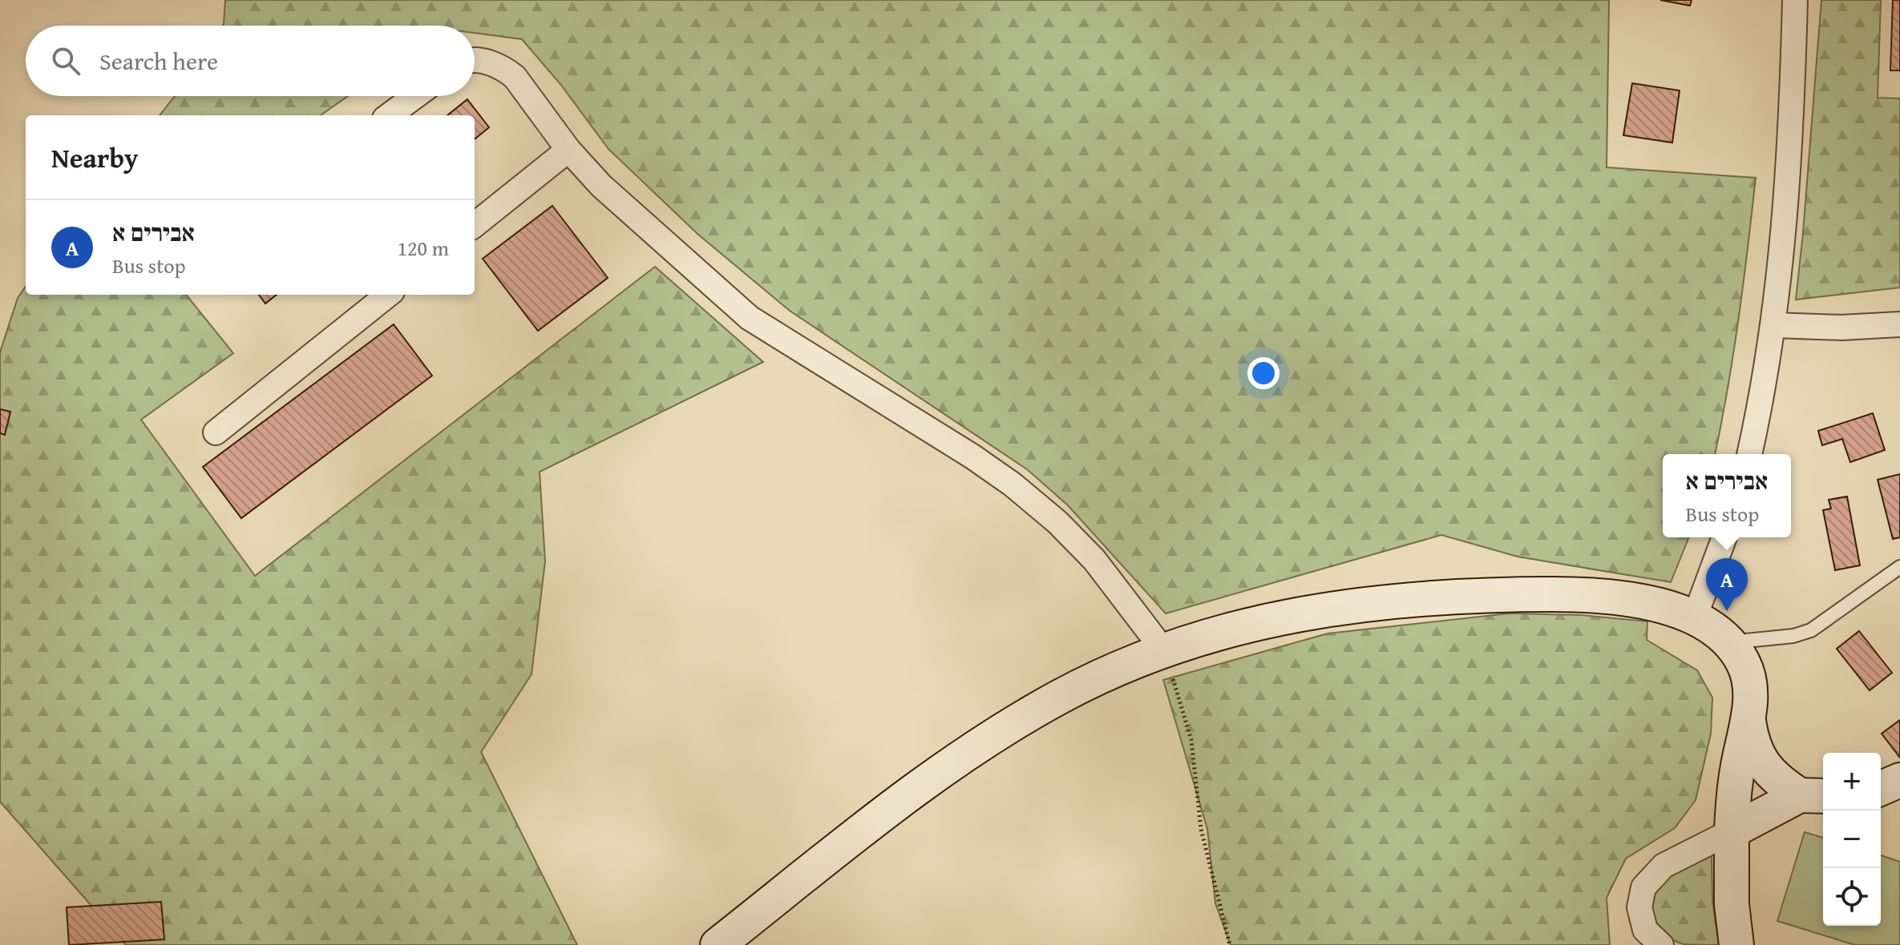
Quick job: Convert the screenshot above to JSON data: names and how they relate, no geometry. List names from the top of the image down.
{
  "page": {
    "search": "Search here",
    "heading": "Nearby",
    "list": [
      {
        "mark": "A",
        "name": "אבירים א",
        "note": "Bus stop",
        "value": "120 m"
      }
    ],
    "popup": ["אבירים א", "Bus stop"],
    "pins": "A",
    "map_buttons": ["+", "−"]
  }
}
